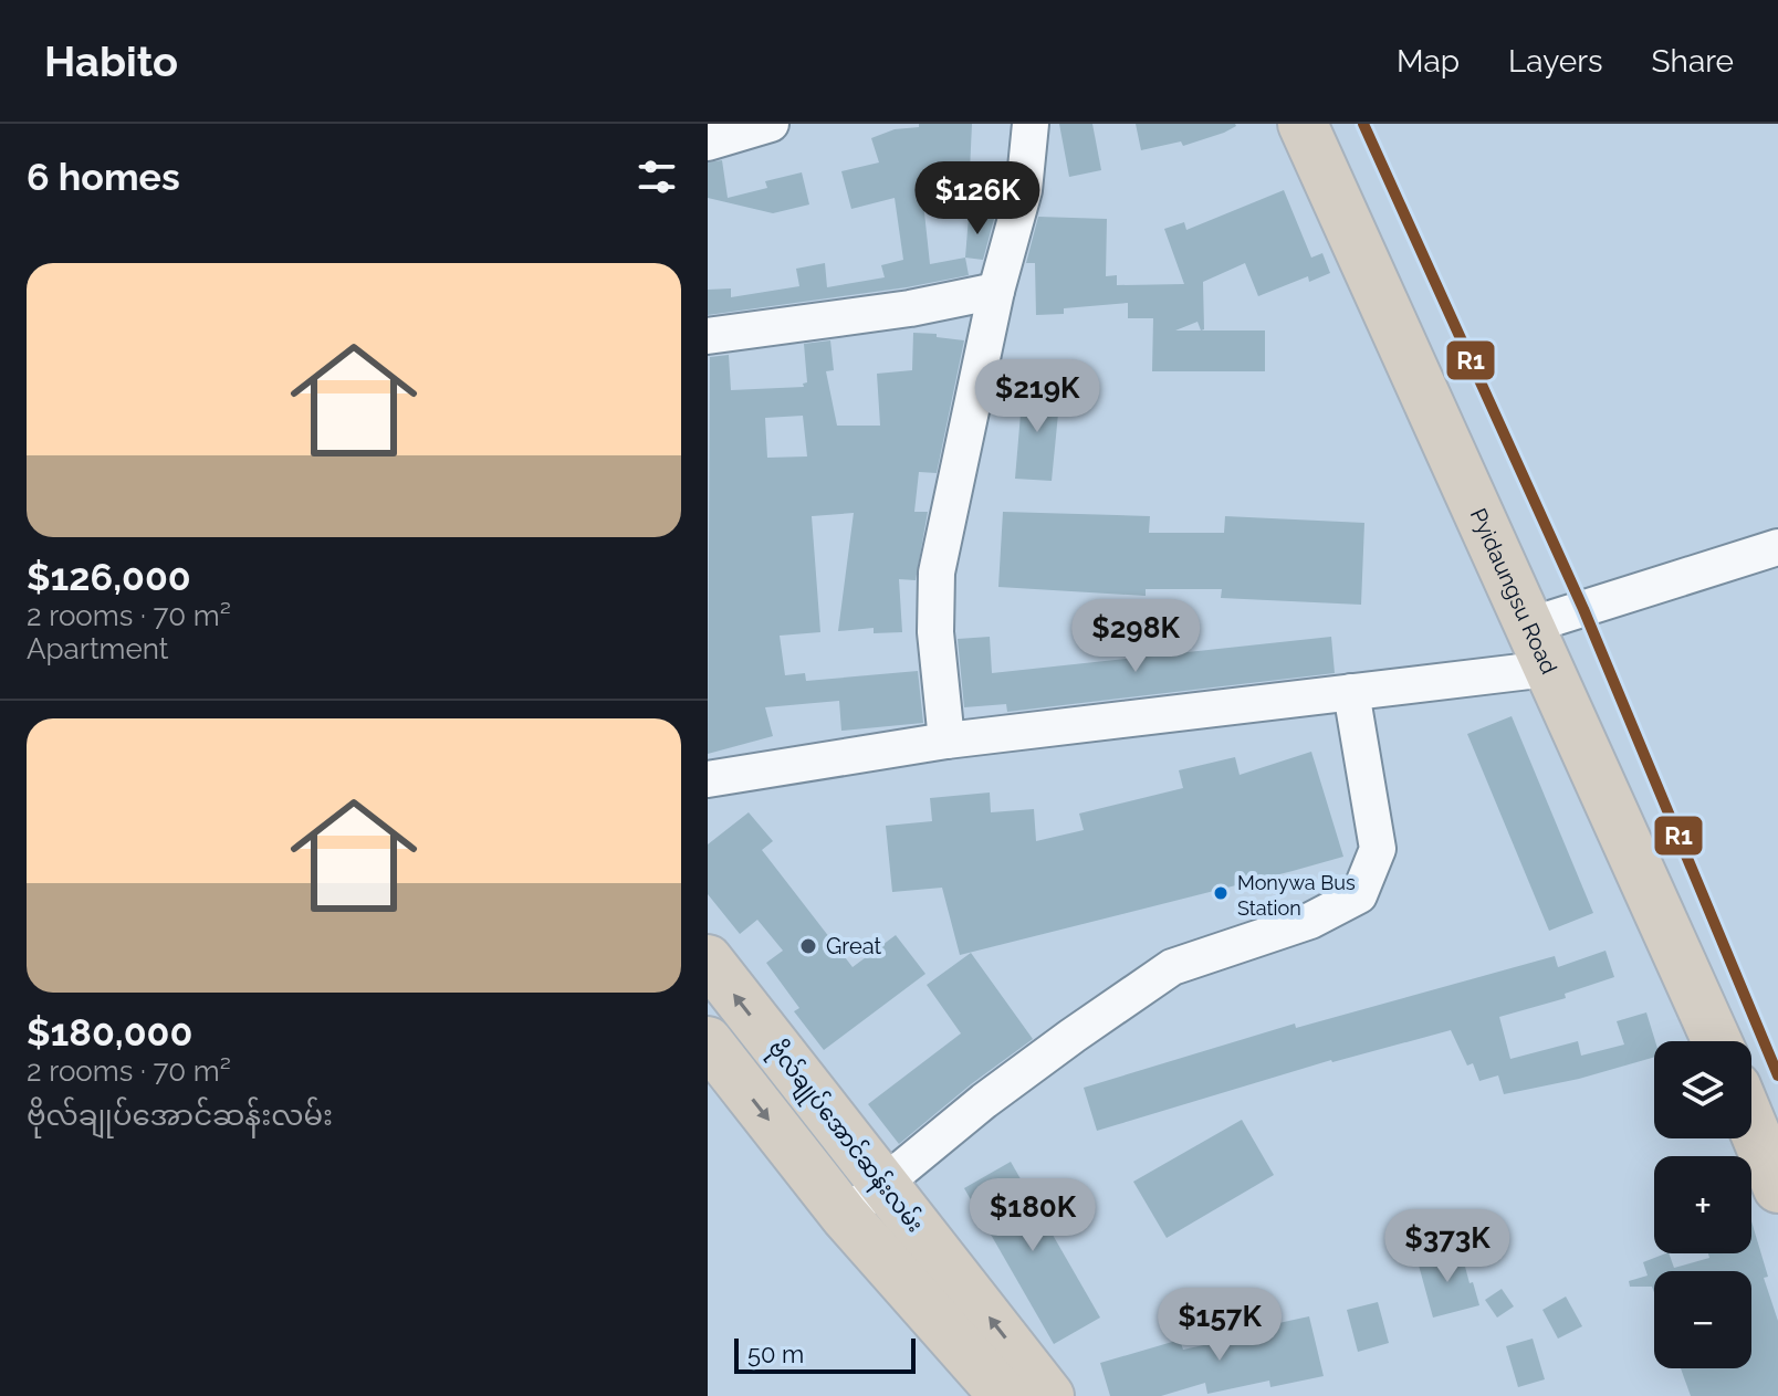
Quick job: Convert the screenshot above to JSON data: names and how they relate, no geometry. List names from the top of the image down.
{
  "streets": {
    "highway": ["Pyidaungsu Road", "ဗိုလ်ချုပ်အောင်ဆန်းလမ်း"]
  },
  "places": ["Monywa Bus Station", "Great"],
  "lines": ["transit line R1"],
  "scale_bar": "50 m",
  "page": {
    "header": "Habito",
    "nav": ["Map", "Layers", "Share"],
    "heading": "6 homes",
    "price": [
      "$126K",
      "$219K",
      "$298K",
      "$180K",
      "$373K",
      "$157K"
    ],
    "list": [
      {
        "name": "$126,000",
        "note": "2 rooms · 70 m² · Apartment"
      },
      {
        "name": "$180,000",
        "note": "2 rooms · 70 m² · ဗိုလ်ချုပ်အောင်ဆန်းလမ်း"
      }
    ],
    "map_buttons": ["+", "−"],
    "scale": "50 m"
  }
}
